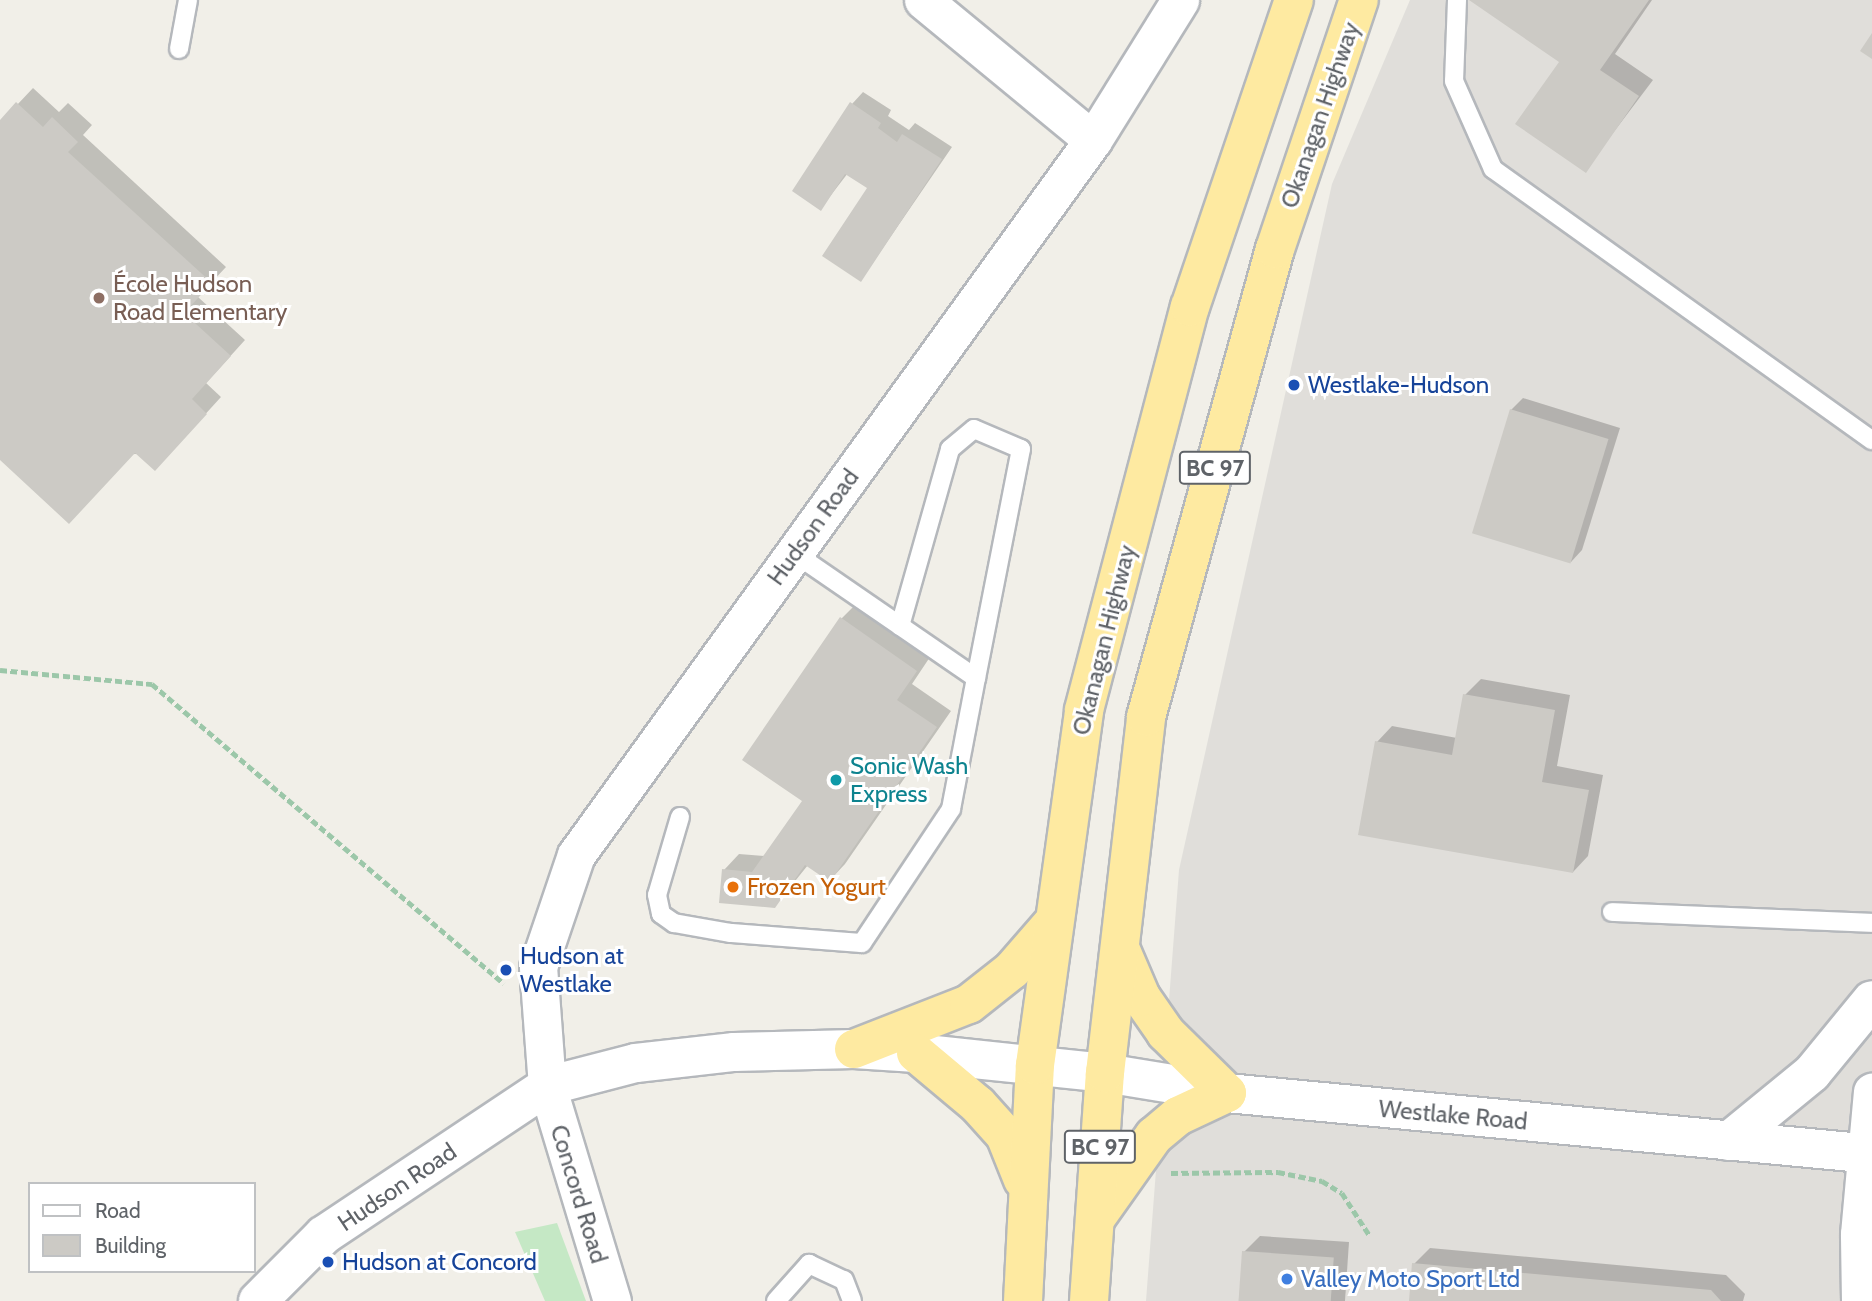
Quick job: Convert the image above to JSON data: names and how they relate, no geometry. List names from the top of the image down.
{
  "streets": {
    "highway": ["Okanagan Highway", "BC 97"],
    "main road": ["Hudson Road", "Westlake Road"],
    "street": ["Concord Road"]
  },
  "crossings": [
    ["Okanagan Highway", "Hudson Road"],
    ["Okanagan Highway", "Westlake Road"],
    ["Hudson Road", "Westlake Road"],
    ["Hudson Road", "Concord Road"]
  ],
  "places": [
    "École Hudson Road Elementary",
    "Westlake-Hudson",
    "Sonic Wash Express",
    "Frozen Yogurt",
    "Hudson at Westlake",
    "Hudson at Concord",
    "Valley Moto Sport Ltd"
  ],
  "legend": ["Road", "Building"]
}
